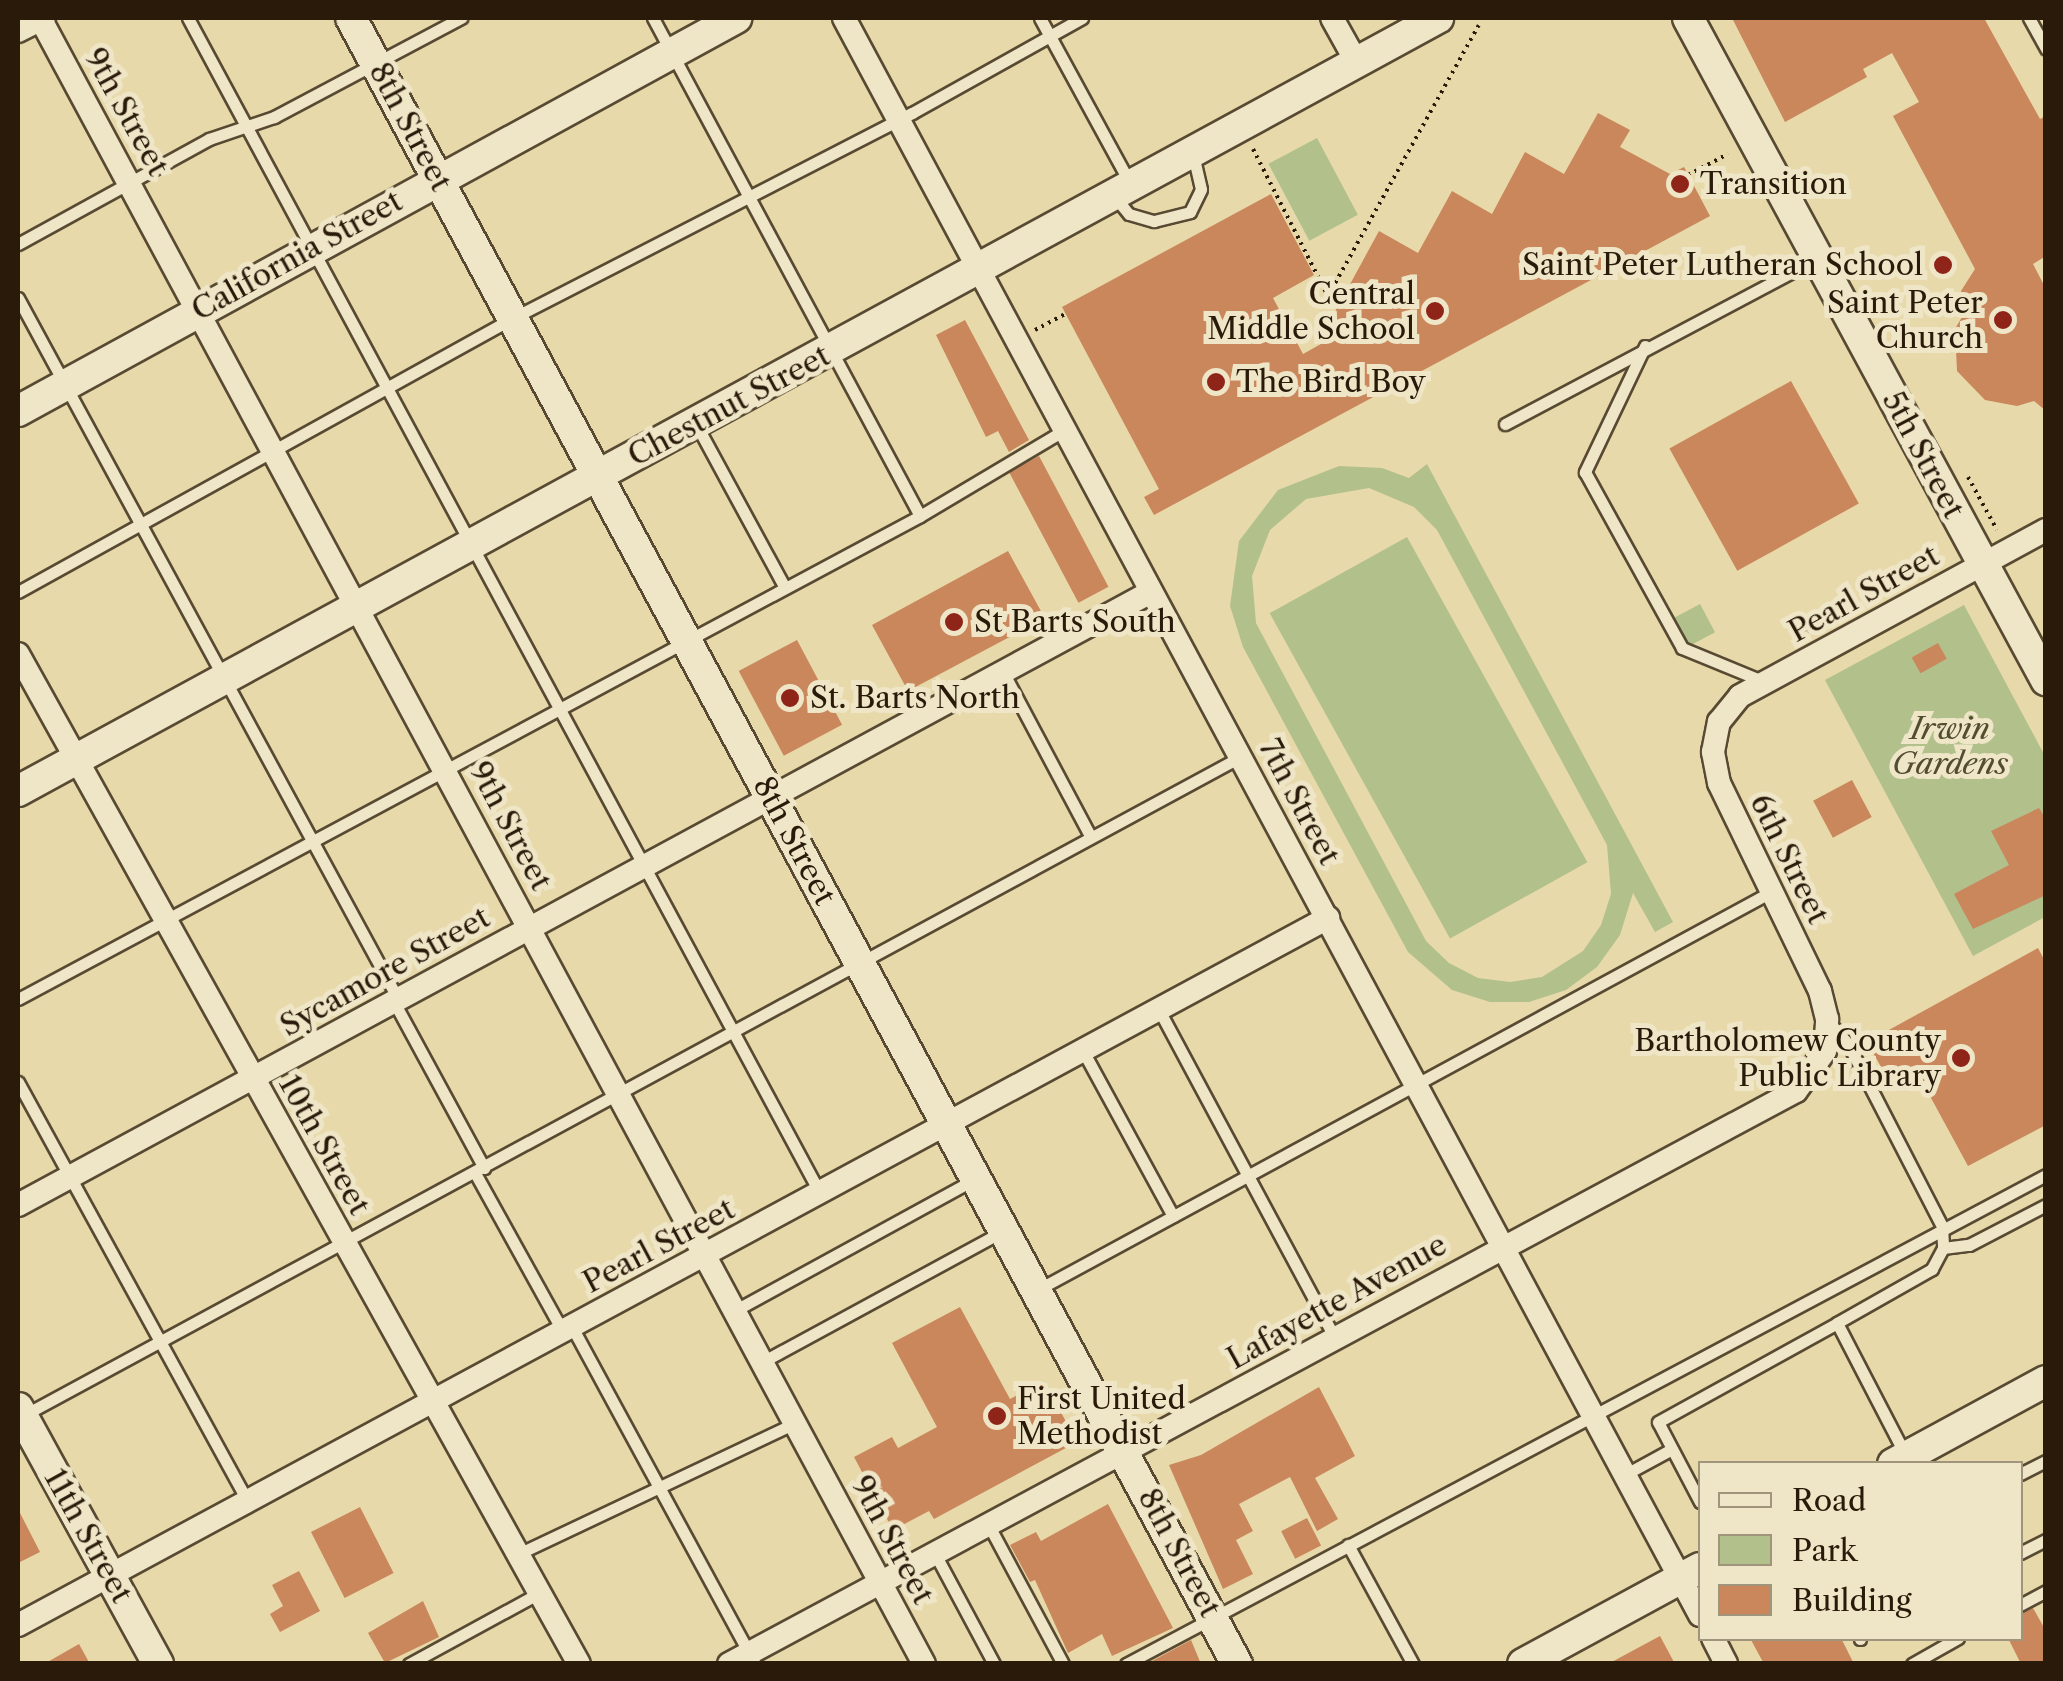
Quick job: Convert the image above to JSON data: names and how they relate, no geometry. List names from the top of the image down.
{
  "streets": {
    "street": [
      "9th Street",
      "8th Street",
      "California Street",
      "Chestnut Street",
      "5th Street",
      "Pearl Street",
      "7th Street",
      "6th Street",
      "Sycamore Street",
      "10th Street",
      "Lafayette Avenue",
      "11th Street"
    ]
  },
  "crossings": [
    ["9th Street", "California Street"],
    ["9th Street", "Chestnut Street"],
    ["9th Street", "Pearl Street"],
    ["9th Street", "Sycamore Street"],
    ["9th Street", "Lafayette Avenue"],
    ["8th Street", "California Street"],
    ["8th Street", "Chestnut Street"],
    ["8th Street", "Pearl Street"],
    ["8th Street", "Sycamore Street"],
    ["8th Street", "Lafayette Avenue"],
    ["Chestnut Street", "7th Street"],
    ["Chestnut Street", "10th Street"],
    ["5th Street", "Pearl Street"],
    ["Pearl Street", "7th Street"],
    ["Pearl Street", "6th Street"],
    ["Pearl Street", "10th Street"],
    ["Pearl Street", "11th Street"],
    ["7th Street", "Sycamore Street"],
    ["7th Street", "Lafayette Avenue"],
    ["6th Street", "Lafayette Avenue"],
    ["Sycamore Street", "10th Street"]
  ],
  "parks": ["Irwin Gardens"],
  "places": [
    "Transition",
    "Saint Peter Lutheran School",
    "Central Middle School",
    "Saint Peter Church",
    "The Bird Boy",
    "St Barts South",
    "St. Barts North",
    "Bartholomew County Public Library",
    "First United Methodist"
  ],
  "legend": ["Road", "Park", "Building"]
}
